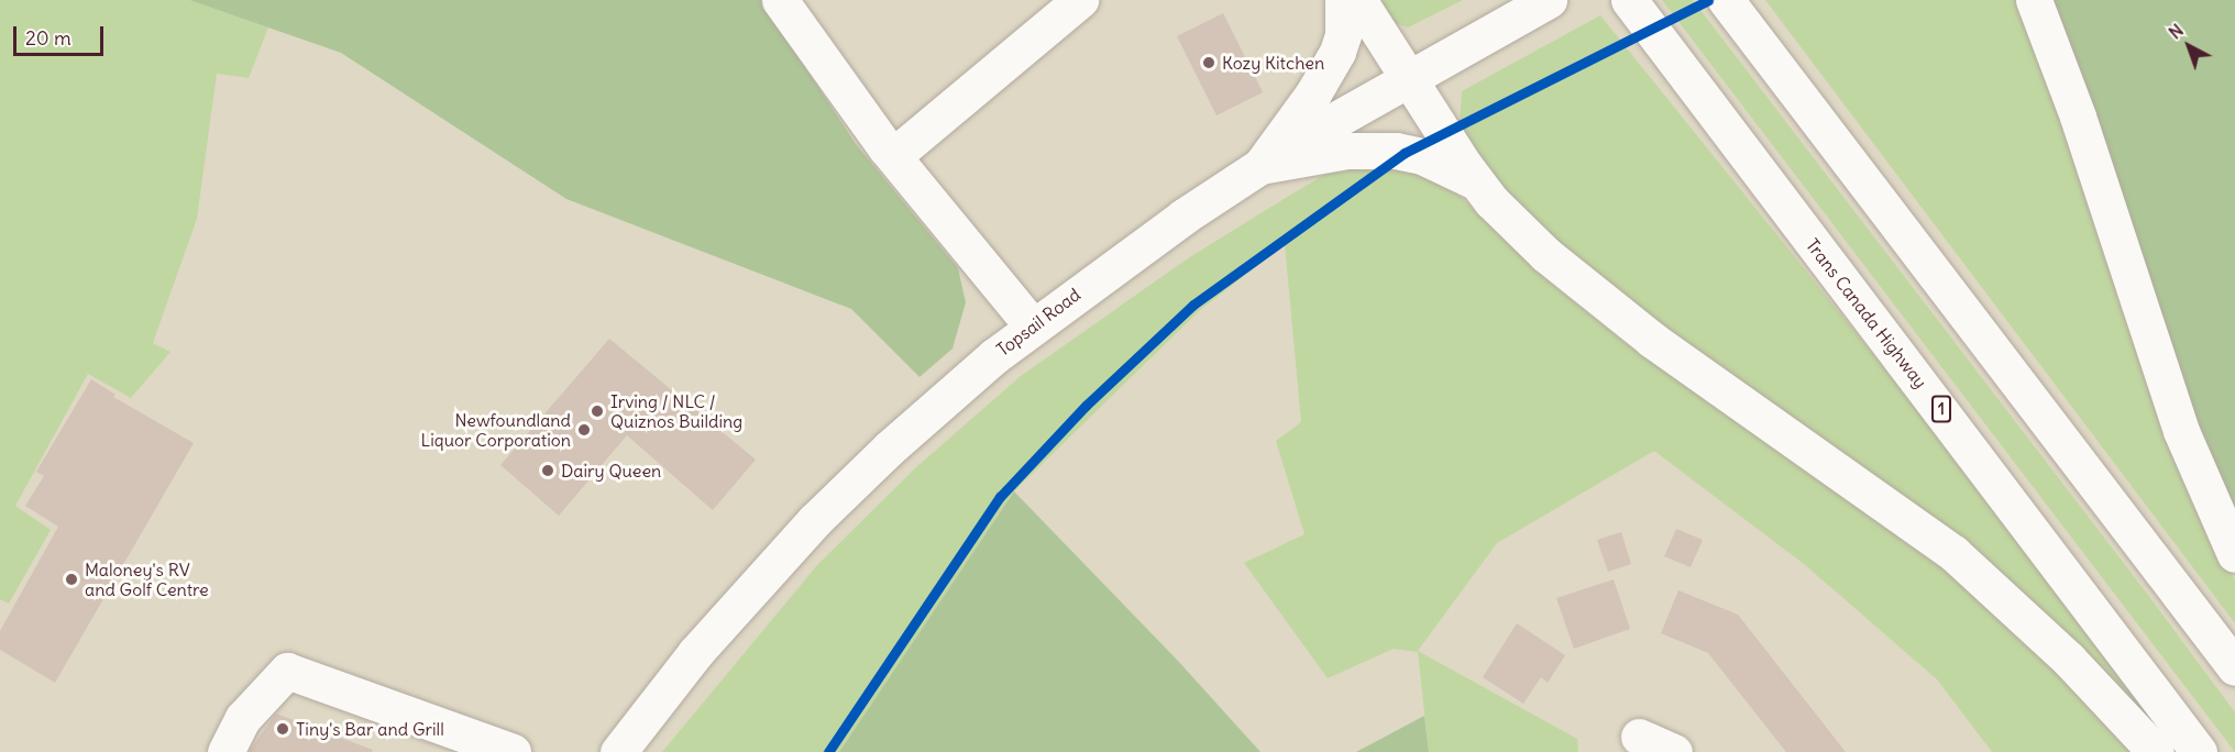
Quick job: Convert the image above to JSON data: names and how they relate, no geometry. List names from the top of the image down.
{
  "streets": {
    "main road": ["Trans Canada Highway", "Topsail Road", "1"]
  },
  "places": [
    "Kozy Kitchen",
    "Irving / NLC / Quiznos Building",
    "Newfoundland Liquor Corporation",
    "Dairy Queen",
    "Maloney's RV and Golf Centre",
    "Tiny's Bar and Grill"
  ],
  "scale_bar": "20 m",
  "north": "top left"
}
